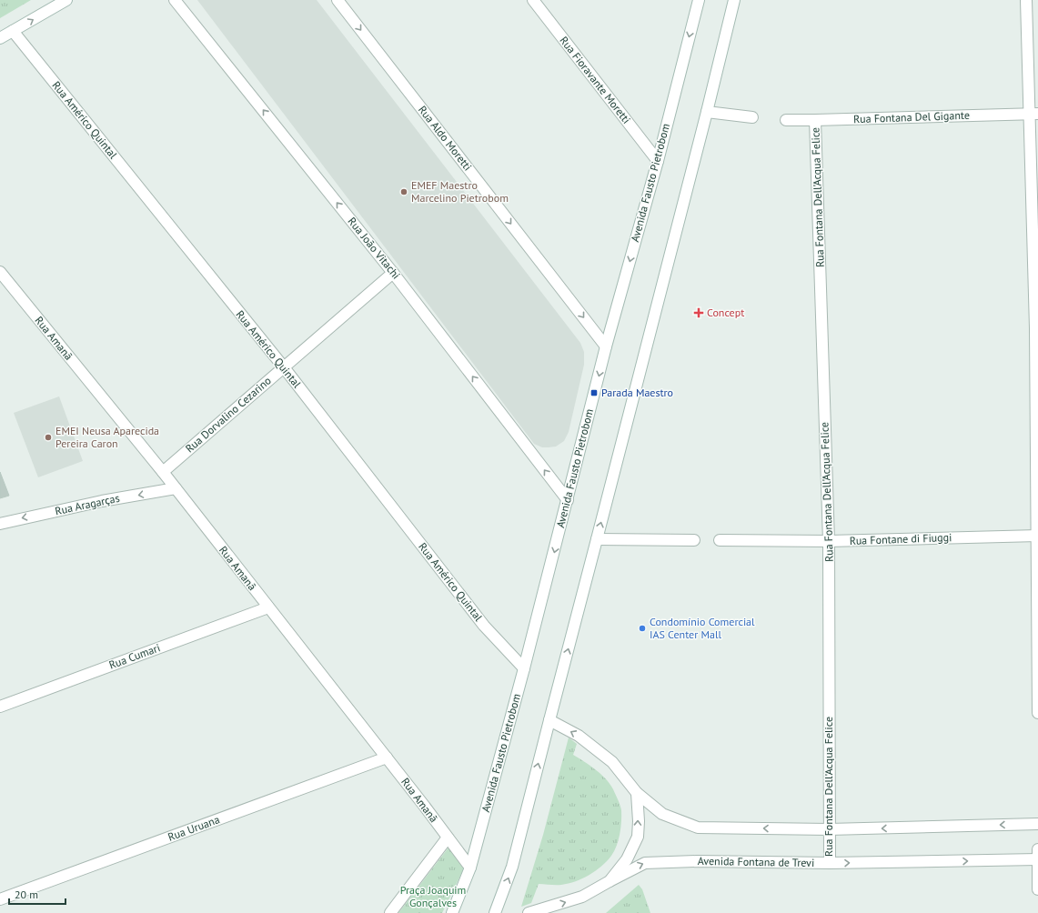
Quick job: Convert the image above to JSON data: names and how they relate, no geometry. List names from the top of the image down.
{
  "streets": {
    "street": [
      "Rua Fioravante Moretti",
      "Rua Fontana Del Gigante",
      "Rua Américo Quintal",
      "Rua Aldo Moretti",
      "Avenida Fausto Pietrobom",
      "Rua Fontana Dell'Acqua Felice",
      "Rua João Vitachi",
      "Rua Amanã",
      "Rua Dorvalino Cezarino",
      "Rua Aragarças",
      "Rua Fontane di Fiuggi",
      "Rua Cumari",
      "Rua Uruana",
      "Avenida Fontana de Trevi"
    ]
  },
  "crossings": [
    ["Rua Fioravante Moretti", "Avenida Fausto Pietrobom"],
    ["Rua Fontana Del Gigante", "Rua Fontana Dell'Acqua Felice"],
    ["Rua Américo Quintal", "Avenida Fausto Pietrobom"],
    ["Rua Américo Quintal", "Rua Dorvalino Cezarino"],
    ["Rua Aldo Moretti", "Avenida Fausto Pietrobom"],
    ["Avenida Fausto Pietrobom", "Rua João Vitachi"],
    ["Avenida Fausto Pietrobom", "Rua Amanã"],
    ["Rua Fontana Dell'Acqua Felice", "Rua Fontane di Fiuggi"],
    ["Rua Fontana Dell'Acqua Felice", "Avenida Fontana de Trevi"],
    ["Rua João Vitachi", "Rua Dorvalino Cezarino"],
    ["Rua Amanã", "Rua Dorvalino Cezarino"],
    ["Rua Amanã", "Rua Aragarças"],
    ["Rua Amanã", "Rua Cumari"],
    ["Rua Amanã", "Rua Uruana"]
  ],
  "one_way": ["Rua Aldo Moretti", "Rua João Vitachi", "Rua Aragarças"],
  "parks": ["Praça Joaquim Gonçalves"],
  "places": {
    "other": ["EMEF Maestro Marcelino Pietrobom", "EMEI Neusa Aparecida Pereira Caron", "Condomínio Comercial IAS Center Mall"],
    "health": ["Concept"],
    "transit": ["Parada Maestro"]
  },
  "scale_bar": "20 m"
}
